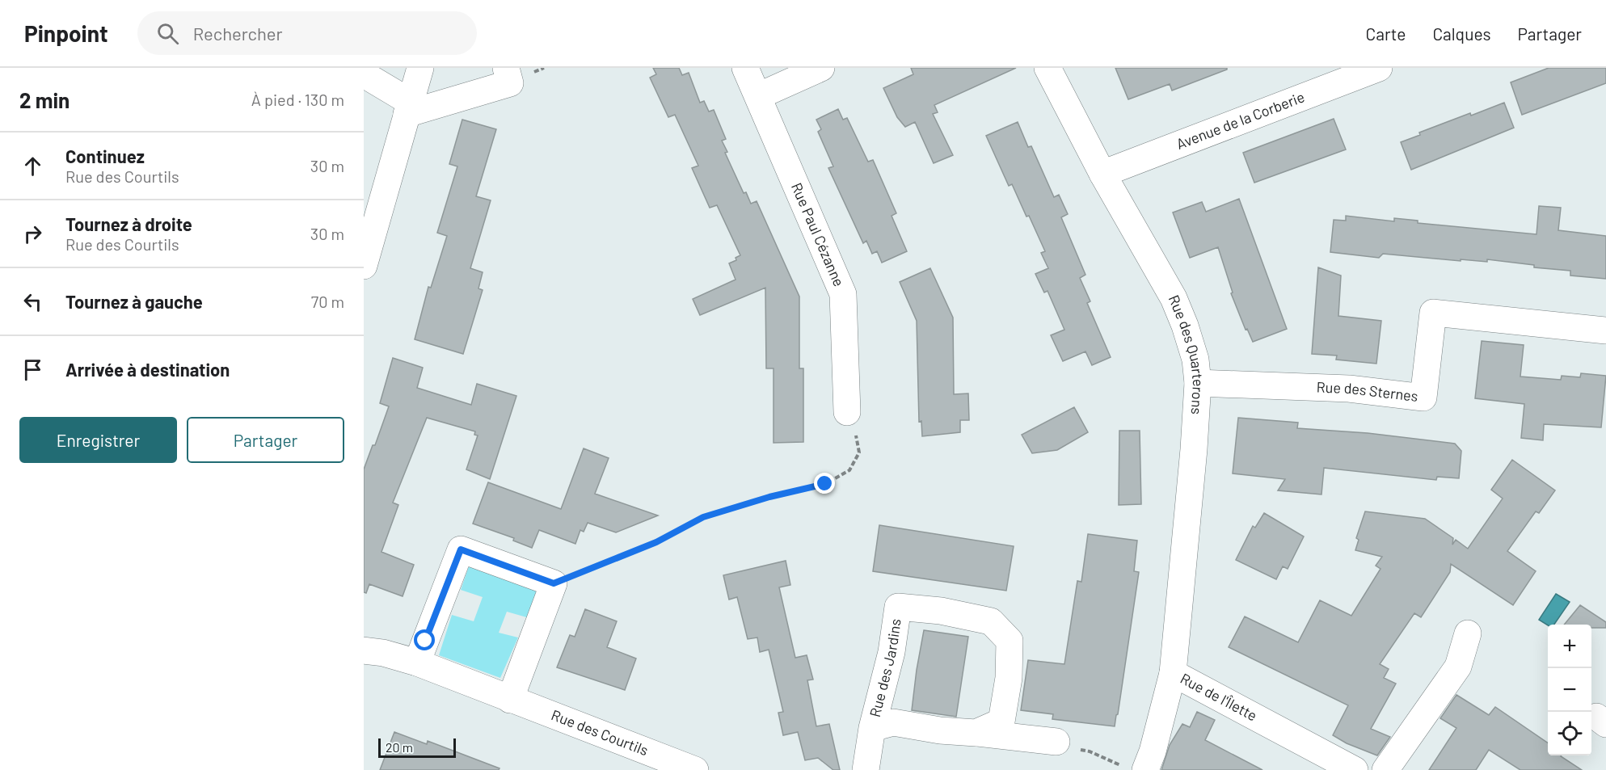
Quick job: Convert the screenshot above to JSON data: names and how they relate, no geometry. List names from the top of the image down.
{
  "streets": {
    "street": [
      "Avenue de la Corberie",
      "Rue Paul Cézanne",
      "Rue des Quarterons",
      "Rue des Sternes",
      "Rue des Jardins",
      "Rue de l'Îlette",
      "Rue des Courtils"
    ]
  },
  "crossings": [
    ["Avenue de la Corberie", "Rue des Quarterons"],
    ["Rue des Quarterons", "Rue des Sternes"],
    ["Rue des Quarterons", "Rue de l'Îlette"]
  ],
  "scale_bar": "20 m",
  "page": {
    "header": "Pinpoint",
    "search": "Rechercher",
    "nav": ["Carte", "Calques", "Partager"],
    "heading": ["2 min", "À pied · 130 m"],
    "list": [
      ["Continuez", "Rue des Courtils", "30 m"],
      ["Tournez à droite", "Rue des Courtils", "30 m"],
      ["Tournez à gauche", "70 m"],
      "Arrivée à destination"
    ],
    "buttons": ["Enregistrer", "Partager"],
    "map_buttons": ["+", "−"],
    "scale": "20 m"
  }
}
